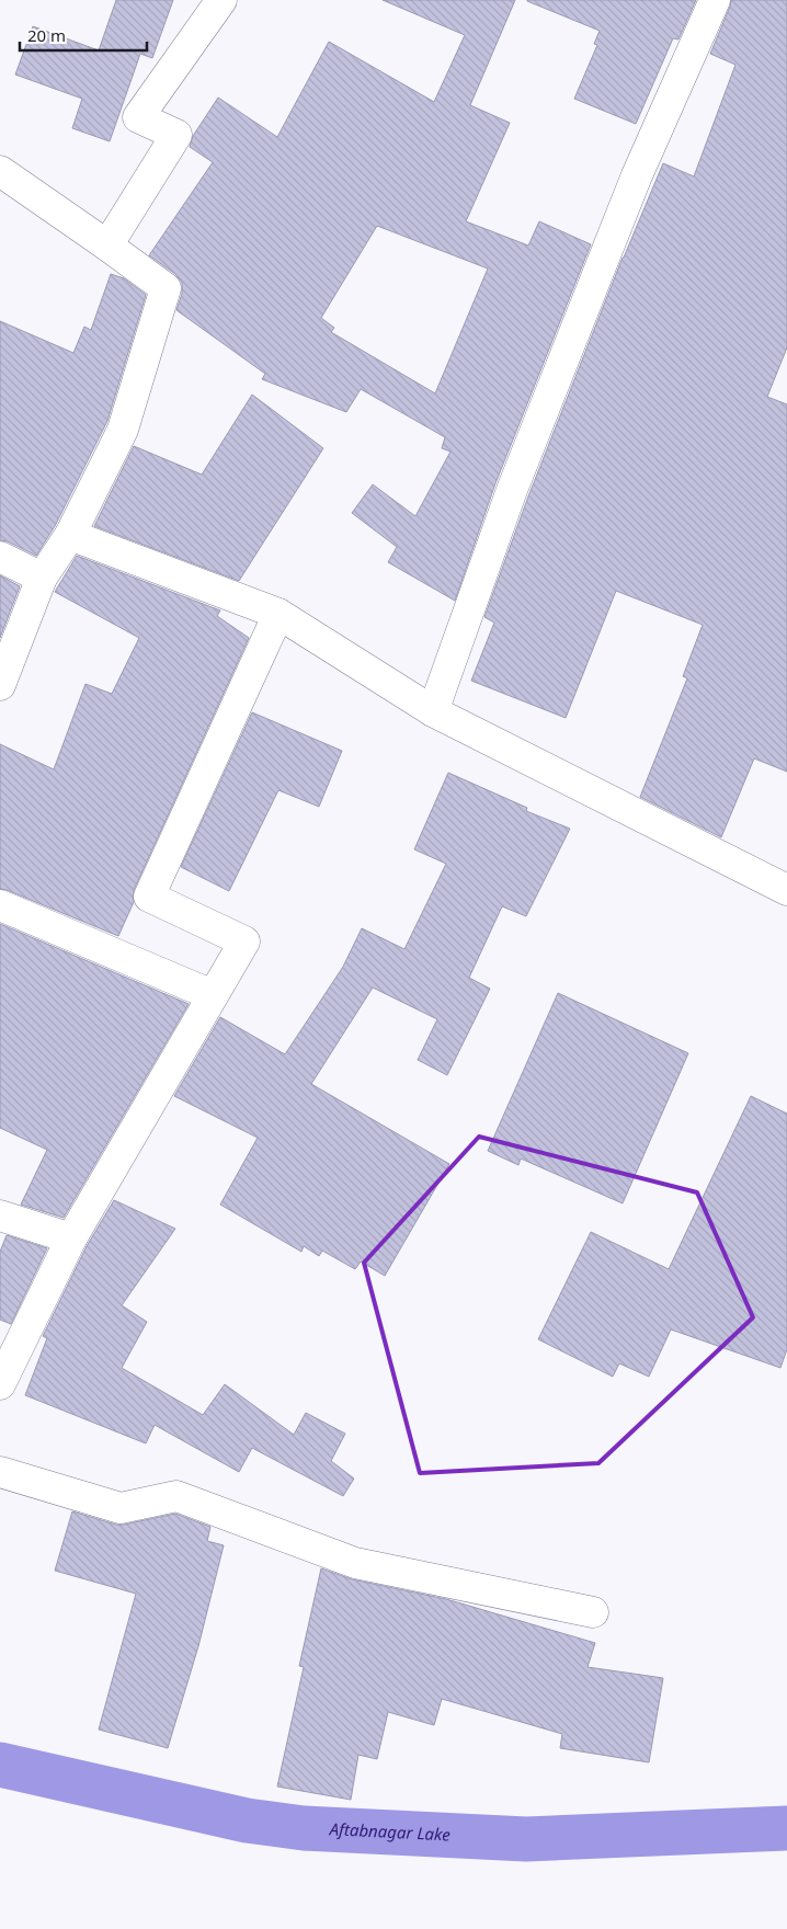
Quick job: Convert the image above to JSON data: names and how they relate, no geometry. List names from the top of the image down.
{
  "water": ["Aftabnagar Lake"],
  "scale_bar": "20 m"
}
